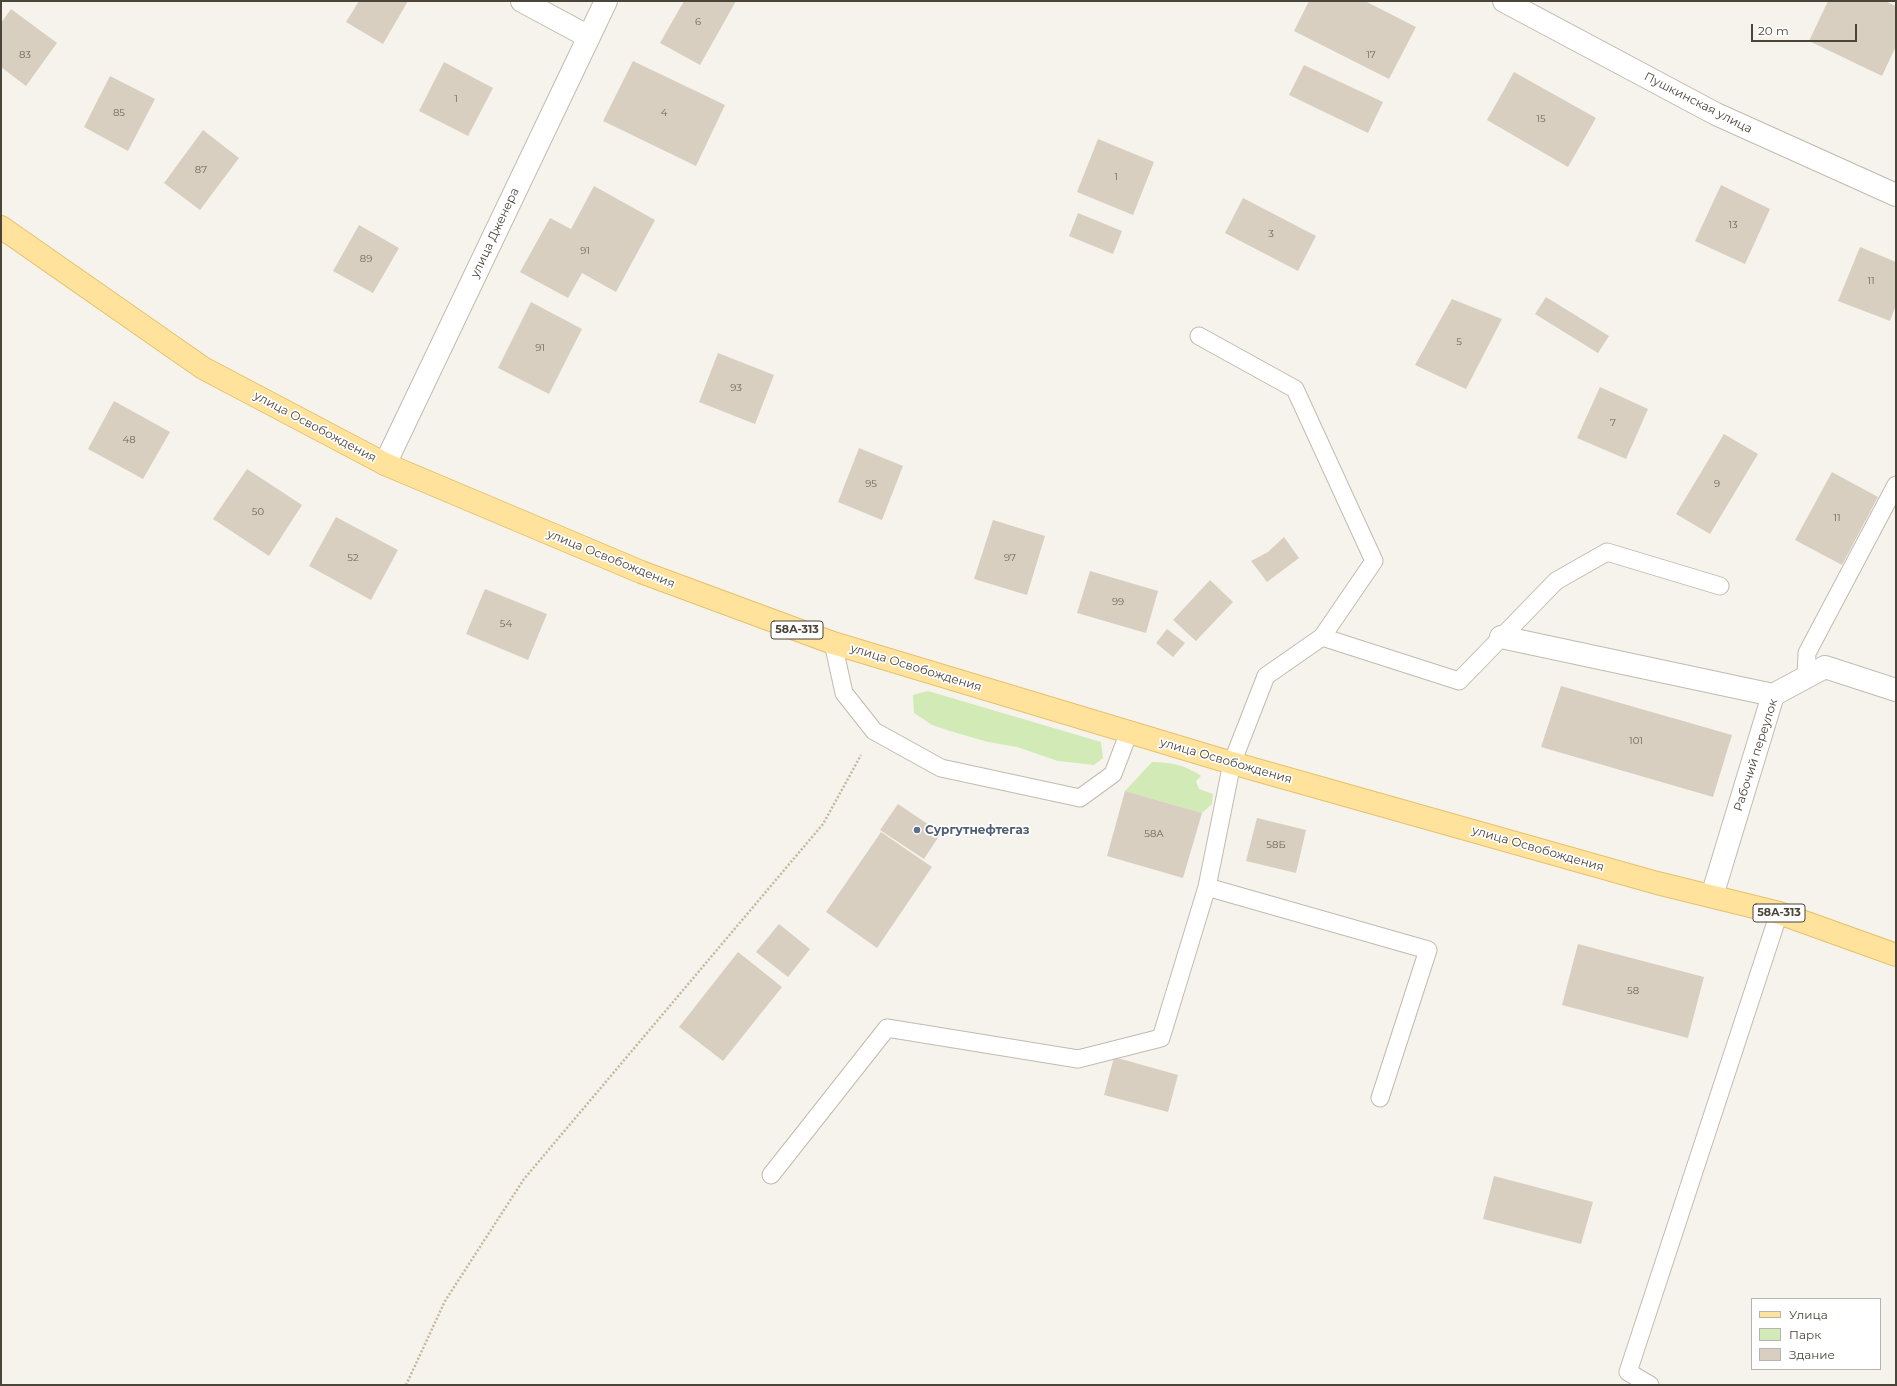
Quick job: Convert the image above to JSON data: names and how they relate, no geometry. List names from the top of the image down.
{
  "streets": {
    "main road": ["улица Освобождения", "58А-313"],
    "street": ["Пушкинская улица", "улица Дженера", "Рабочий переулок"]
  },
  "crossings": [
    ["улица Дженера", "улица Освобождения"],
    ["улица Освобождения", "Рабочий переулок"]
  ],
  "places": ["Сургутнефтегаз"],
  "house_numbers": [
    "6",
    "83",
    "17",
    "1",
    "85",
    "4",
    "15",
    "87",
    "1",
    "13",
    "3",
    "91",
    "89",
    "11",
    "5",
    "91",
    "93",
    "7",
    "48",
    "95",
    "9",
    "50",
    "11",
    "52",
    "97",
    "99",
    "54",
    "101",
    "58А",
    "58Б",
    "58"
  ],
  "legend": ["Улица", "Парк", "Здание"],
  "scale_bar": "20 m"
}
